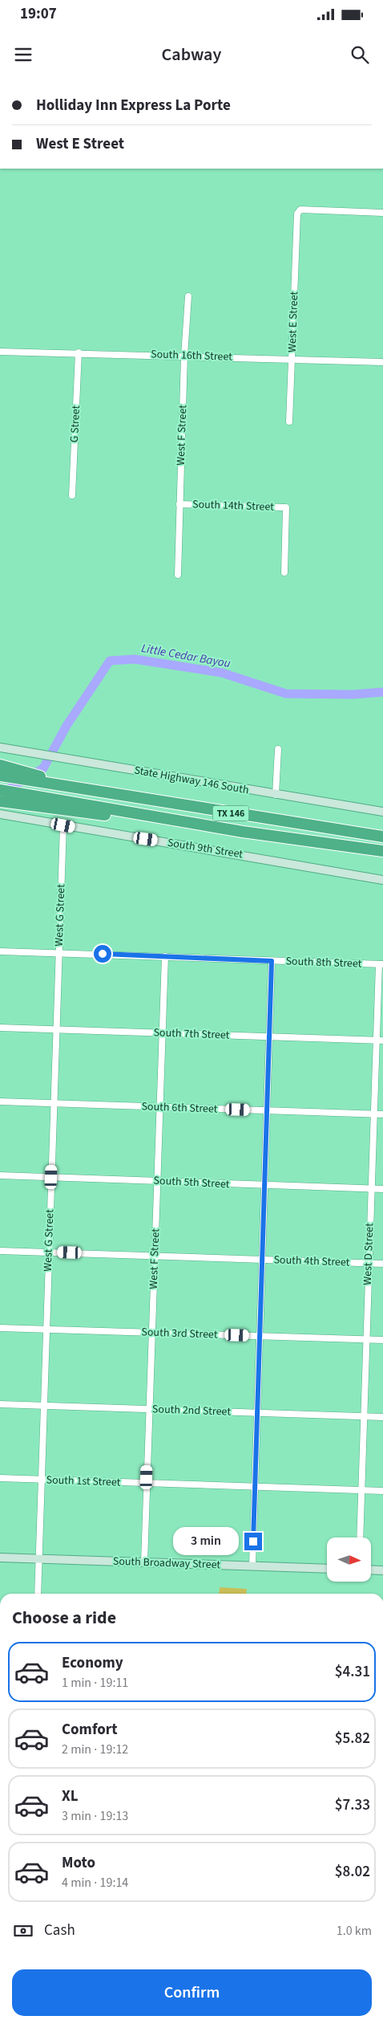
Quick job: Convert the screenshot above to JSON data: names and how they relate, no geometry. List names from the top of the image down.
{
  "streets": {
    "highway": ["TX 146"],
    "main road": ["State Highway 146 South", "South 9th Street", "South Broadway Street"],
    "street": [
      "West E Street",
      "South 16th Street",
      "G Street",
      "West F Street",
      "South 14th Street",
      "West G Street",
      "South 8th Street",
      "South 7th Street",
      "South 6th Street",
      "South 5th Street",
      "West D Street",
      "South 4th Street",
      "South 3rd Street",
      "South 2nd Street",
      "South 1st Street"
    ]
  },
  "crossings": [
    ["West E Street", "South 16th Street"],
    ["South 16th Street", "G Street"],
    ["South 16th Street", "West F Street"],
    ["West F Street", "South 14th Street"],
    ["West F Street", "South 8th Street"],
    ["West F Street", "South 7th Street"],
    ["West F Street", "South 6th Street"],
    ["West F Street", "South 5th Street"],
    ["West F Street", "South 4th Street"],
    ["West F Street", "South 3rd Street"],
    ["West F Street", "South 2nd Street"],
    ["West F Street", "South 1st Street"],
    ["West F Street", "South Broadway Street"],
    ["South 9th Street", "West G Street"],
    ["West G Street", "South 8th Street"],
    ["West G Street", "South 7th Street"],
    ["West G Street", "South 6th Street"],
    ["West G Street", "South 5th Street"],
    ["West G Street", "South 4th Street"],
    ["West G Street", "South 3rd Street"],
    ["West G Street", "South 2nd Street"],
    ["West G Street", "South 1st Street"],
    ["West G Street", "South Broadway Street"],
    ["South 8th Street", "West D Street"],
    ["South 7th Street", "West D Street"],
    ["South 6th Street", "West D Street"],
    ["South 5th Street", "West D Street"],
    ["West D Street", "South 4th Street"],
    ["West D Street", "South 3rd Street"],
    ["West D Street", "South 2nd Street"],
    ["West D Street", "South 1st Street"]
  ],
  "water": ["Little Cedar Bayou"],
  "north": "right",
  "page": {
    "status": "19:07",
    "header": "Cabway",
    "banner": ["Holliday Inn Express La Porte", "West E Street"],
    "bubble": "3 min",
    "heading": "Choose a ride",
    "list": [
      {
        "name": "Economy",
        "note": "1 min · 19:11",
        "value": "$4.31"
      },
      {
        "name": "Comfort",
        "note": "2 min · 19:12",
        "value": "$5.82"
      },
      {
        "name": "XL",
        "note": "3 min · 19:13",
        "value": "$7.33"
      },
      {
        "name": "Moto",
        "note": "4 min · 19:14",
        "value": "$8.02"
      }
    ],
    "pay": ["Cash", "1.0 km"],
    "buttons": "Confirm"
  }
}
